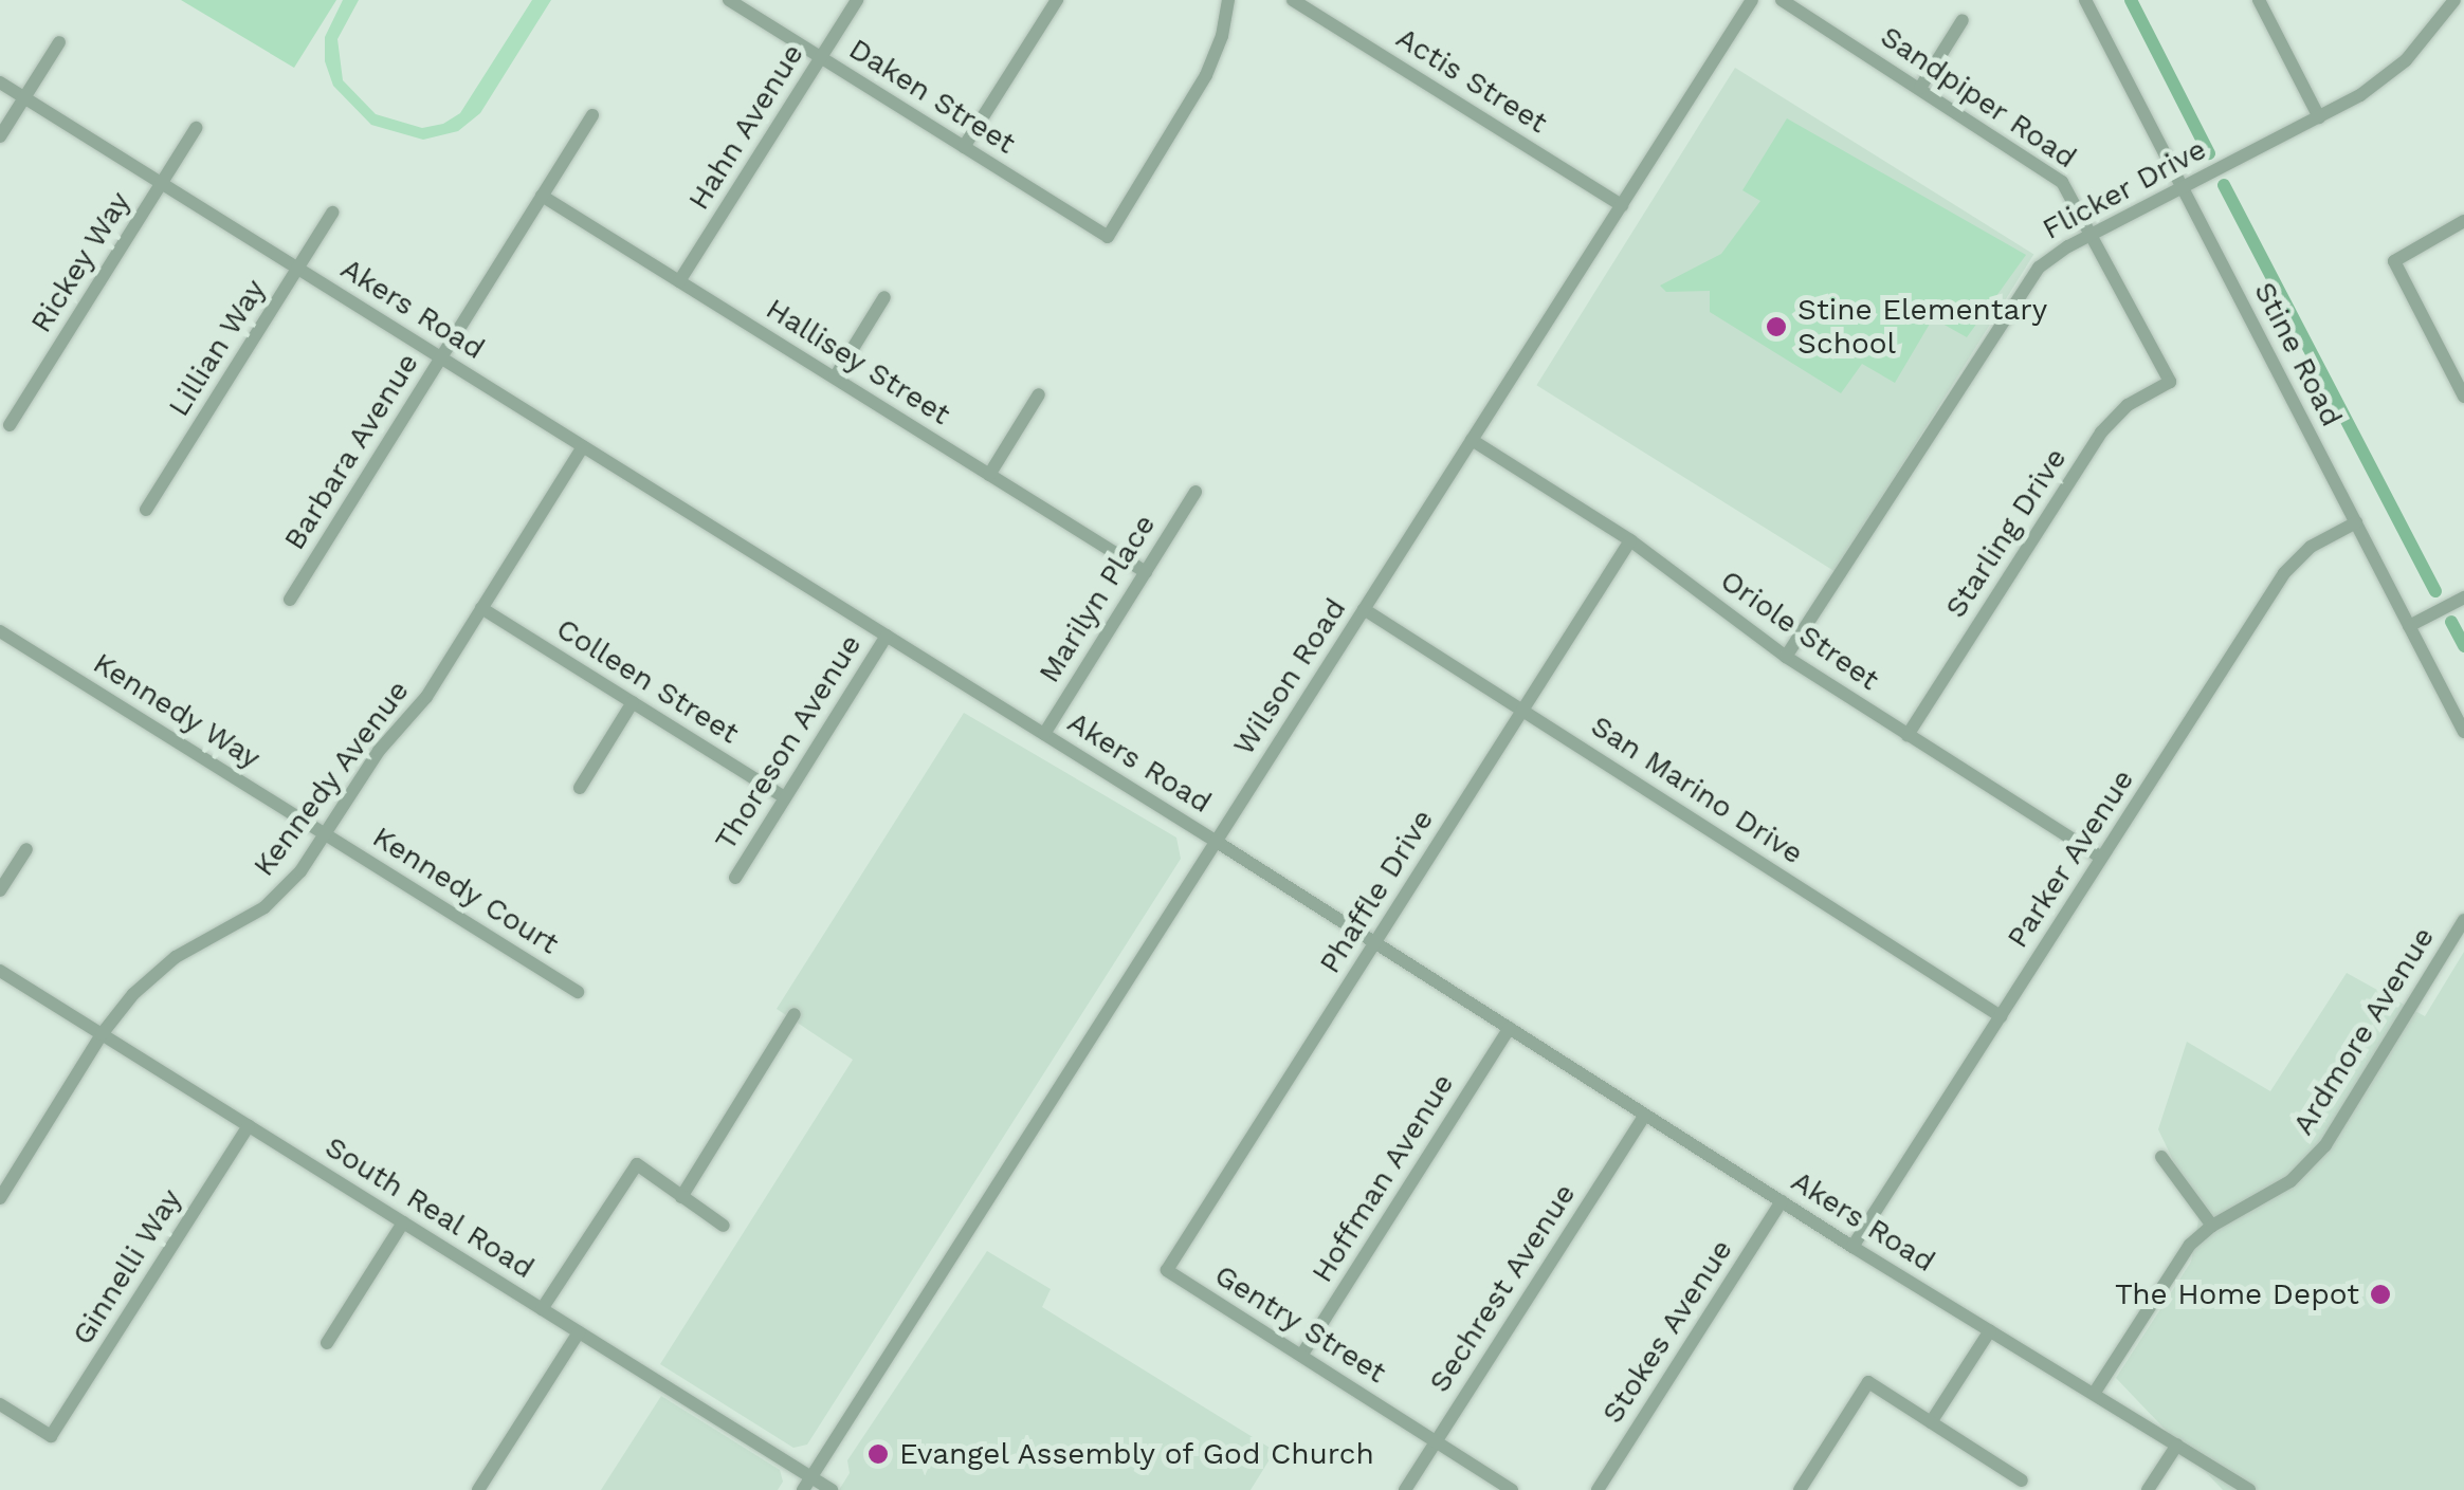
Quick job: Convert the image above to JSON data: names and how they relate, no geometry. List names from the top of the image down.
{
  "streets": {
    "street": [
      "Actis Street",
      "Daken Street",
      "Sandpiper Road",
      "Hahn Avenue",
      "Flicker Drive",
      "Rickey Way",
      "Akers Road",
      "Lillian Way",
      "Stine Road",
      "Hallisey Street",
      "Barbara Avenue",
      "Starling Drive",
      "Marilyn Place",
      "Oriole Street",
      "Wilson Road",
      "Colleen Street",
      "Kennedy Way",
      "Thoreson Avenue",
      "Kennedy Avenue",
      "San Marino Drive",
      "Parker Avenue",
      "Kennedy Court",
      "Phaffle Drive",
      "Ardmore Avenue",
      "Hoffman Avenue",
      "South Real Road",
      "Ginnelli Way",
      "Sechrest Avenue",
      "Gentry Street",
      "Stokes Avenue"
    ]
  },
  "crossings": [
    ["Actis Street", "Wilson Road"],
    ["Daken Street", "Hahn Avenue"],
    ["Sandpiper Road", "Flicker Drive"],
    ["Sandpiper Road", "Starling Drive"],
    ["Hahn Avenue", "Hallisey Street"],
    ["Flicker Drive", "Stine Road"],
    ["Flicker Drive", "Oriole Street"],
    ["Rickey Way", "Akers Road"],
    ["Akers Road", "Lillian Way"],
    ["Akers Road", "Barbara Avenue"],
    ["Akers Road", "Marilyn Place"],
    ["Akers Road", "Wilson Road"],
    ["Akers Road", "Thoreson Avenue"],
    ["Akers Road", "Kennedy Avenue"],
    ["Akers Road", "Parker Avenue"],
    ["Akers Road", "Phaffle Drive"],
    ["Akers Road", "Ardmore Avenue"],
    ["Akers Road", "Hoffman Avenue"],
    ["Akers Road", "Sechrest Avenue"],
    ["Akers Road", "Stokes Avenue"],
    ["Stine Road", "Parker Avenue"],
    ["Hallisey Street", "Barbara Avenue"],
    ["Hallisey Street", "Marilyn Place"],
    ["Starling Drive", "Oriole Street"],
    ["Oriole Street", "Wilson Road"],
    ["Oriole Street", "Parker Avenue"],
    ["Oriole Street", "Phaffle Drive"],
    ["Wilson Road", "San Marino Drive"],
    ["Wilson Road", "South Real Road"],
    ["Colleen Street", "Thoreson Avenue"],
    ["Colleen Street", "Kennedy Avenue"],
    ["Kennedy Way", "Kennedy Avenue"],
    ["Kennedy Way", "Kennedy Court"],
    ["Kennedy Avenue", "Kennedy Court"],
    ["Kennedy Avenue", "South Real Road"],
    ["San Marino Drive", "Parker Avenue"],
    ["San Marino Drive", "Phaffle Drive"],
    ["Phaffle Drive", "Gentry Street"],
    ["Hoffman Avenue", "Gentry Street"],
    ["South Real Road", "Ginnelli Way"],
    ["Sechrest Avenue", "Gentry Street"]
  ],
  "places": ["Stine Elementary School", "The Home Depot", "Evangel Assembly of God Church"]
}
